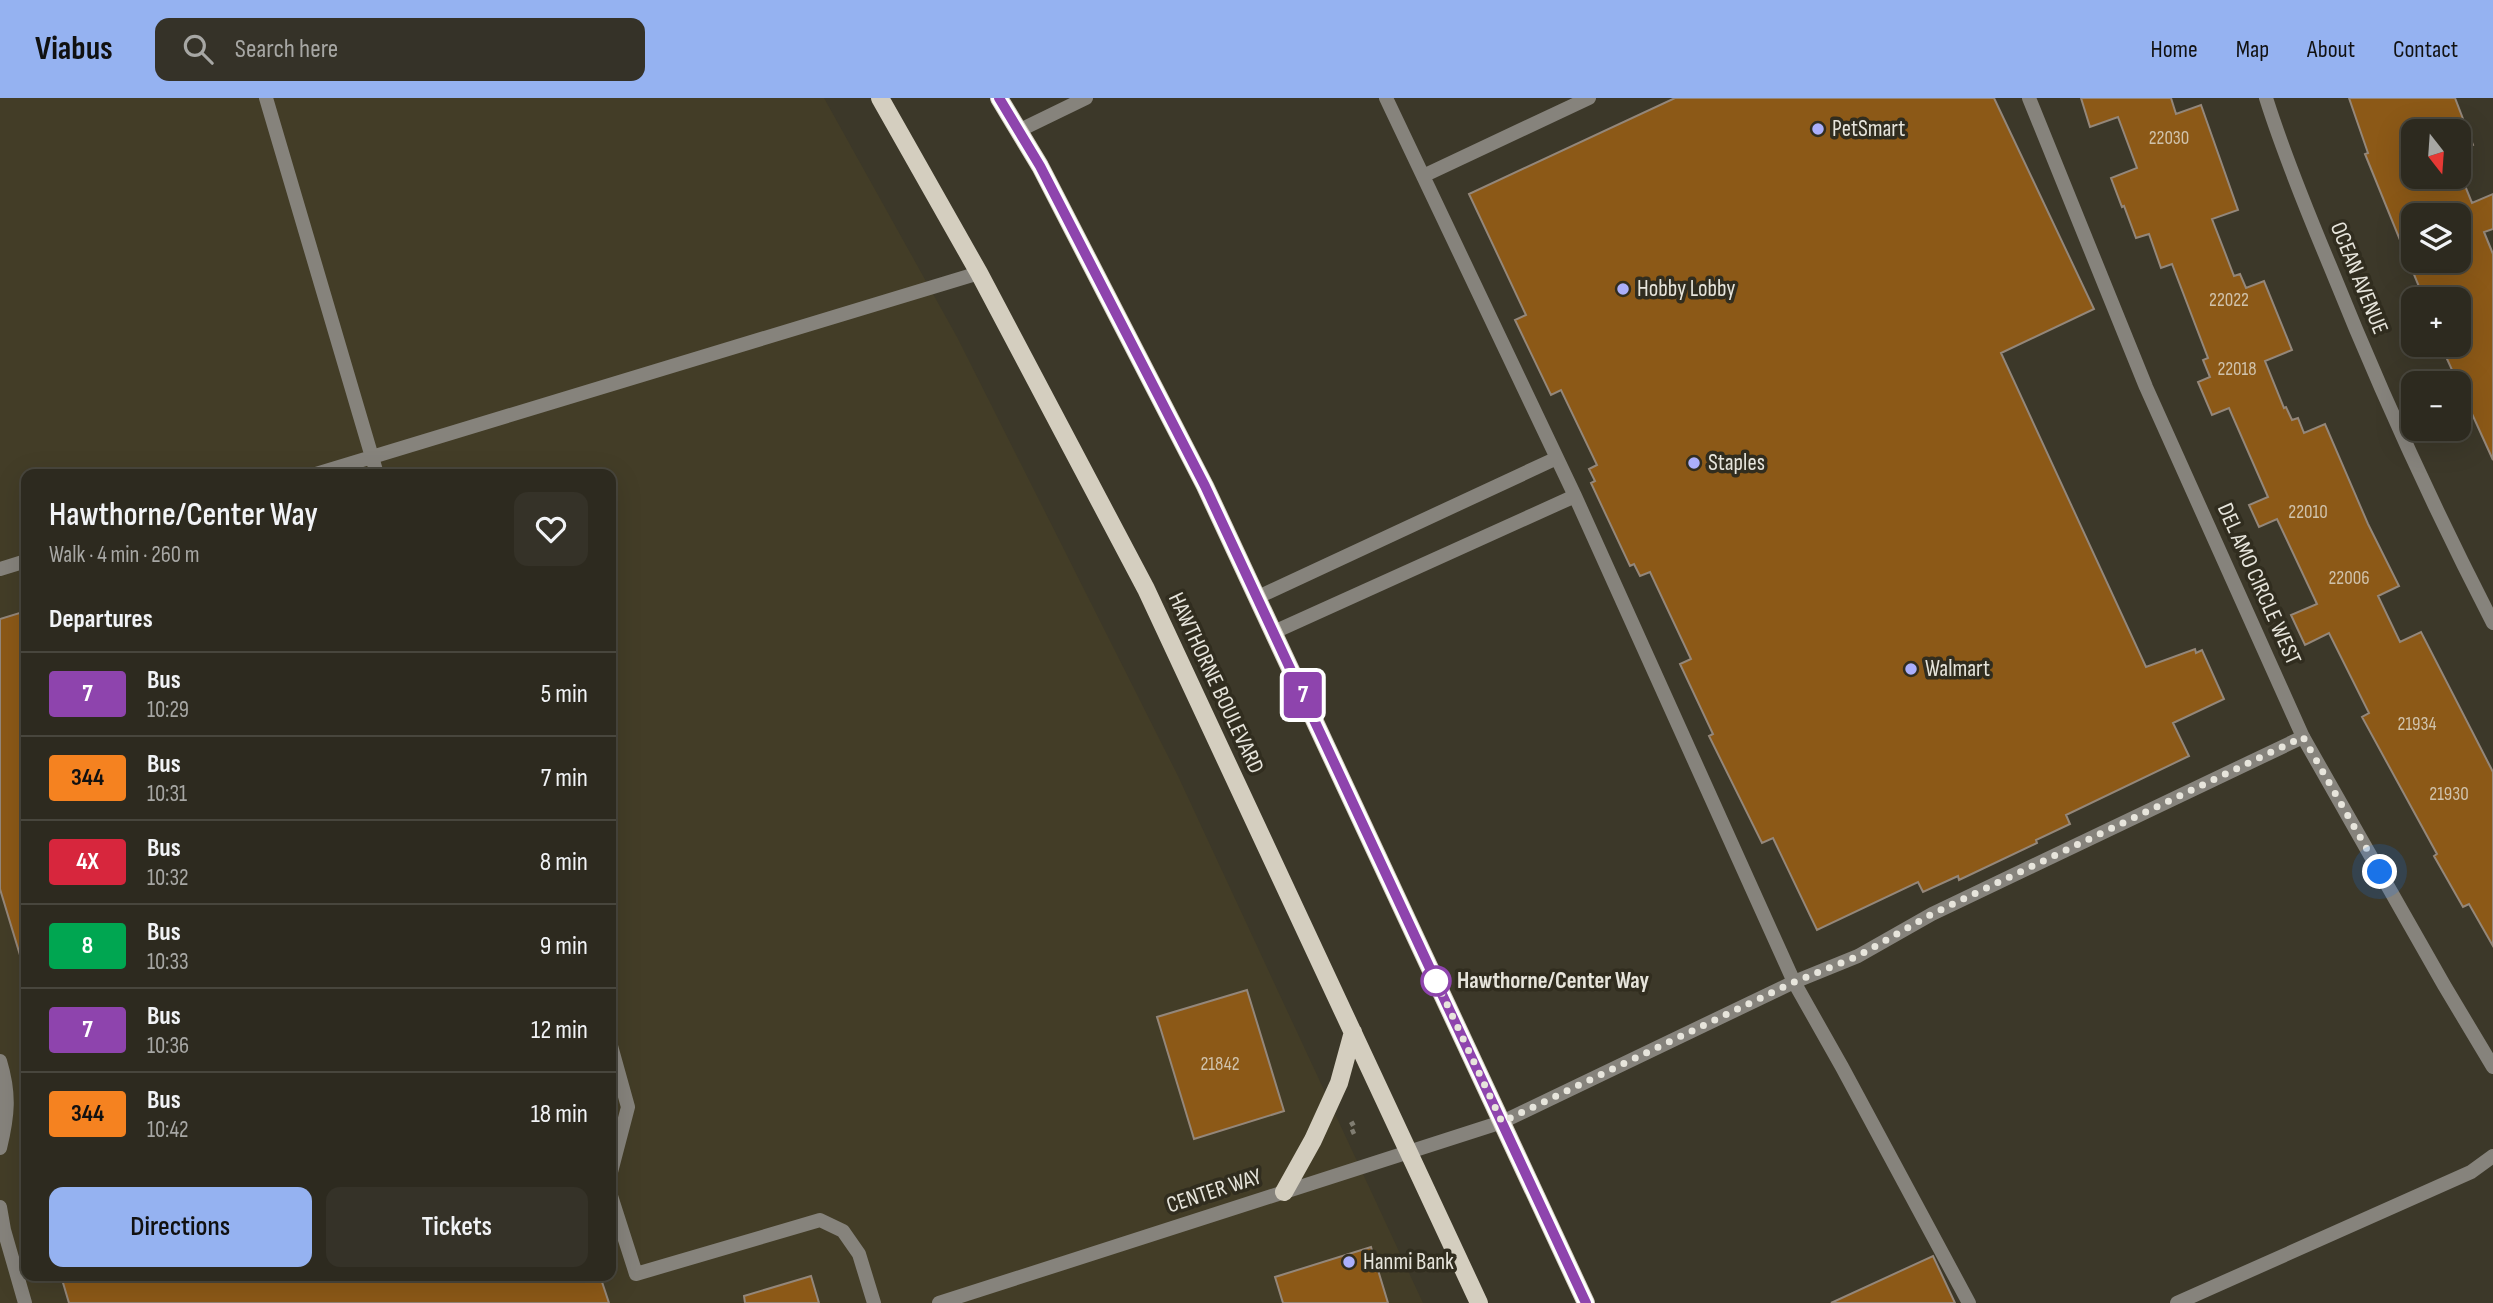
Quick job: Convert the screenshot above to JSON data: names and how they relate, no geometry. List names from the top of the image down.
{
  "streets": {
    "main road": ["HAWTHORNE BOULEVARD"],
    "street": ["OCEAN AVENUE", "DEL AMO CIRCLE WEST", "CENTER WAY"]
  },
  "crossings": [
    ["DEL AMO CIRCLE WEST", "CENTER WAY"],
    ["HAWTHORNE BOULEVARD", "CENTER WAY"]
  ],
  "places": [
    "PetSmart",
    "Hobby Lobby",
    "Staples",
    "Walmart",
    "Hawthorne/Center Way",
    "Hanmi Bank"
  ],
  "lines": ["bus line 7"],
  "house_numbers": [
    "22030",
    "22022",
    "22018",
    "22010",
    "22006",
    "21934",
    "21930",
    "21842"
  ],
  "north": "bottom",
  "page": {
    "header": "Viabus",
    "search": "Search here",
    "nav": [
      "Home",
      "Map",
      "About",
      "Contact"
    ],
    "on_map": "7",
    "map_buttons": ["+", "−"],
    "heading": [
      ["Hawthorne/Center Way", "Walk · 4 min · 260 m"],
      "Departures"
    ],
    "list": [
      {
        "mark": "7",
        "name": "Bus",
        "note": "10:29",
        "value": "5 min"
      },
      {
        "mark": "344",
        "name": "Bus",
        "note": "10:31",
        "value": "7 min"
      },
      {
        "mark": "4X",
        "name": "Bus",
        "note": "10:32",
        "value": "8 min"
      },
      {
        "mark": "8",
        "name": "Bus",
        "note": "10:33",
        "value": "9 min"
      },
      {
        "mark": "7",
        "name": "Bus",
        "note": "10:36",
        "value": "12 min"
      },
      {
        "mark": "344",
        "name": "Bus",
        "note": "10:42",
        "value": "18 min"
      }
    ],
    "buttons": ["Directions", "Tickets"]
  }
}
